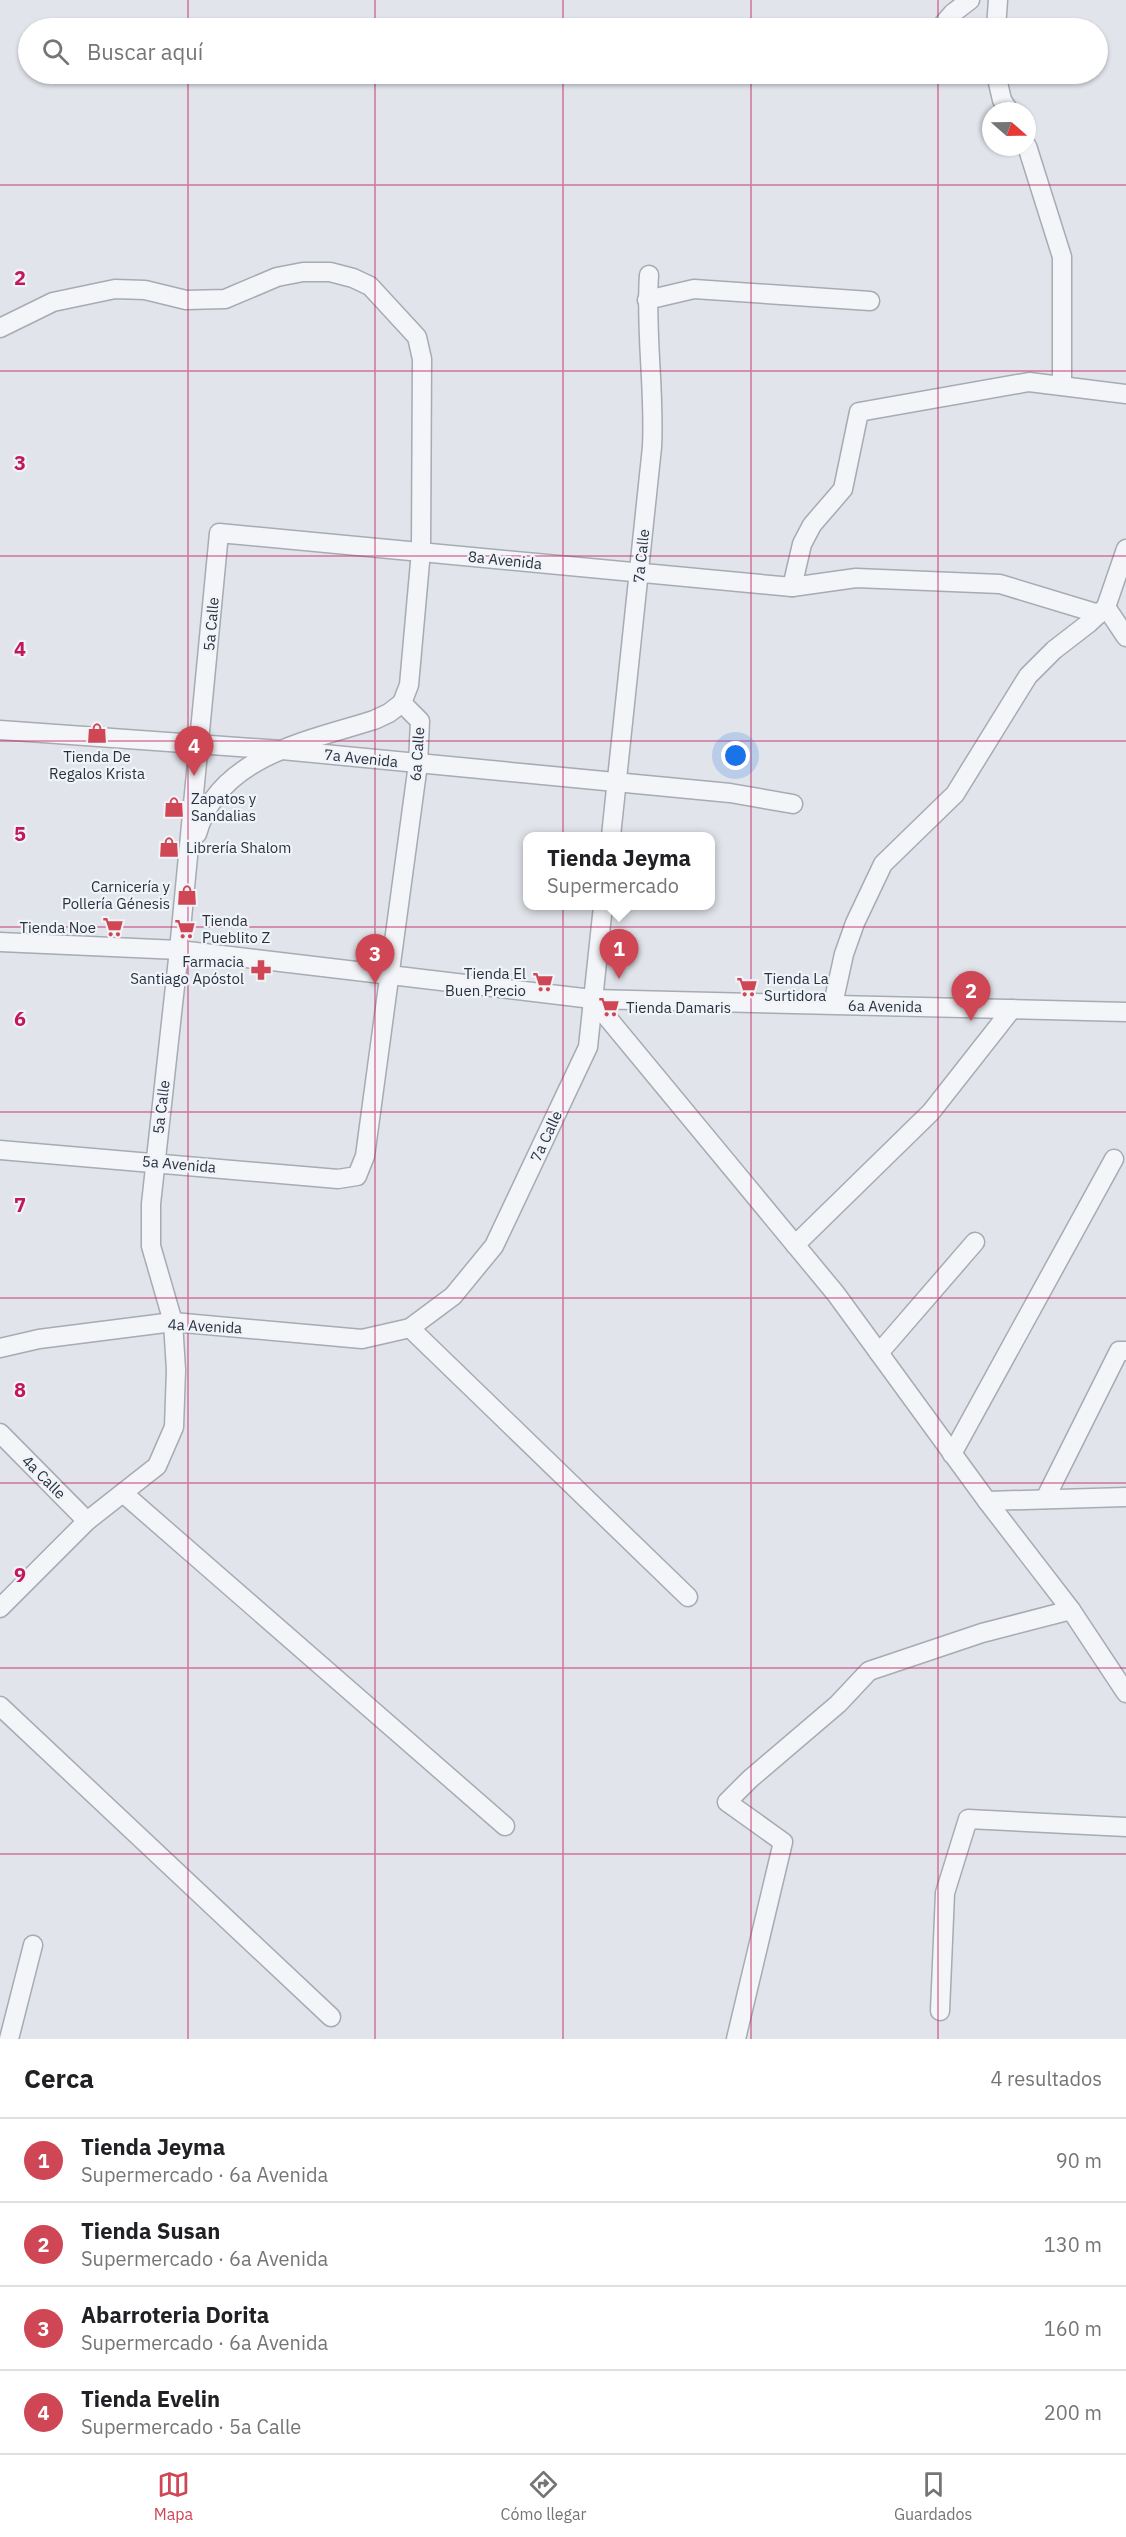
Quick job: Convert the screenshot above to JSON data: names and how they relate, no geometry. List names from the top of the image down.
{
  "streets": {
    "street": [
      "7a Calle",
      "8a Avenida",
      "5a Calle",
      "6a Calle",
      "7a Avenida",
      "6a Avenida",
      "5a Avenida",
      "4a Avenida",
      "4a Calle"
    ]
  },
  "crossings": [
    ["7a Calle", "8a Avenida"],
    ["7a Calle", "7a Avenida"],
    ["7a Calle", "6a Avenida"],
    ["7a Calle", "4a Avenida"],
    ["8a Avenida", "5a Calle"],
    ["5a Calle", "7a Avenida"],
    ["5a Calle", "6a Avenida"],
    ["5a Calle", "5a Avenida"],
    ["5a Calle", "4a Avenida"],
    ["5a Calle", "4a Calle"],
    ["6a Calle", "7a Avenida"],
    ["6a Calle", "6a Avenida"],
    ["6a Calle", "5a Avenida"]
  ],
  "places": {
    "shop": [
      "Tienda De Regalos Krista",
      "Zapatos y Sandalias",
      "Librería Shalom",
      "Carnicería y Pollería Génesis"
    ],
    "supermarket": [
      "Tienda Noe",
      "Tienda Pueblito Z",
      "Tienda El Buen Precio",
      "Tienda La Surtidora",
      "Tienda Damaris"
    ],
    "pharmacy": ["Farmacia Santiago Apóstol"]
  },
  "north": "right",
  "page": {
    "search": "Buscar aquí",
    "pins": [
      "4",
      "1",
      "3",
      "2"
    ],
    "popup": ["Tienda Jeyma", "Supermercado"],
    "heading": ["Cerca", "4 resultados"],
    "list": [
      {
        "mark": "1",
        "name": "Tienda Jeyma",
        "note": "Supermercado · 6a Avenida",
        "value": "90 m"
      },
      {
        "mark": "2",
        "name": "Tienda Susan",
        "note": "Supermercado · 6a Avenida",
        "value": "130 m"
      },
      {
        "mark": "3",
        "name": "Abarroteria Dorita",
        "note": "Supermercado · 6a Avenida",
        "value": "160 m"
      },
      {
        "mark": "4",
        "name": "Tienda Evelin",
        "note": "Supermercado · 5a Calle",
        "value": "200 m"
      }
    ],
    "nav": ["Mapa", "Cómo llegar", "Guardados"]
  },
  "grid": {
    "rows": [
      "2",
      "3",
      "4",
      "5",
      "6",
      "7",
      "8",
      "9"
    ]
  }
}
